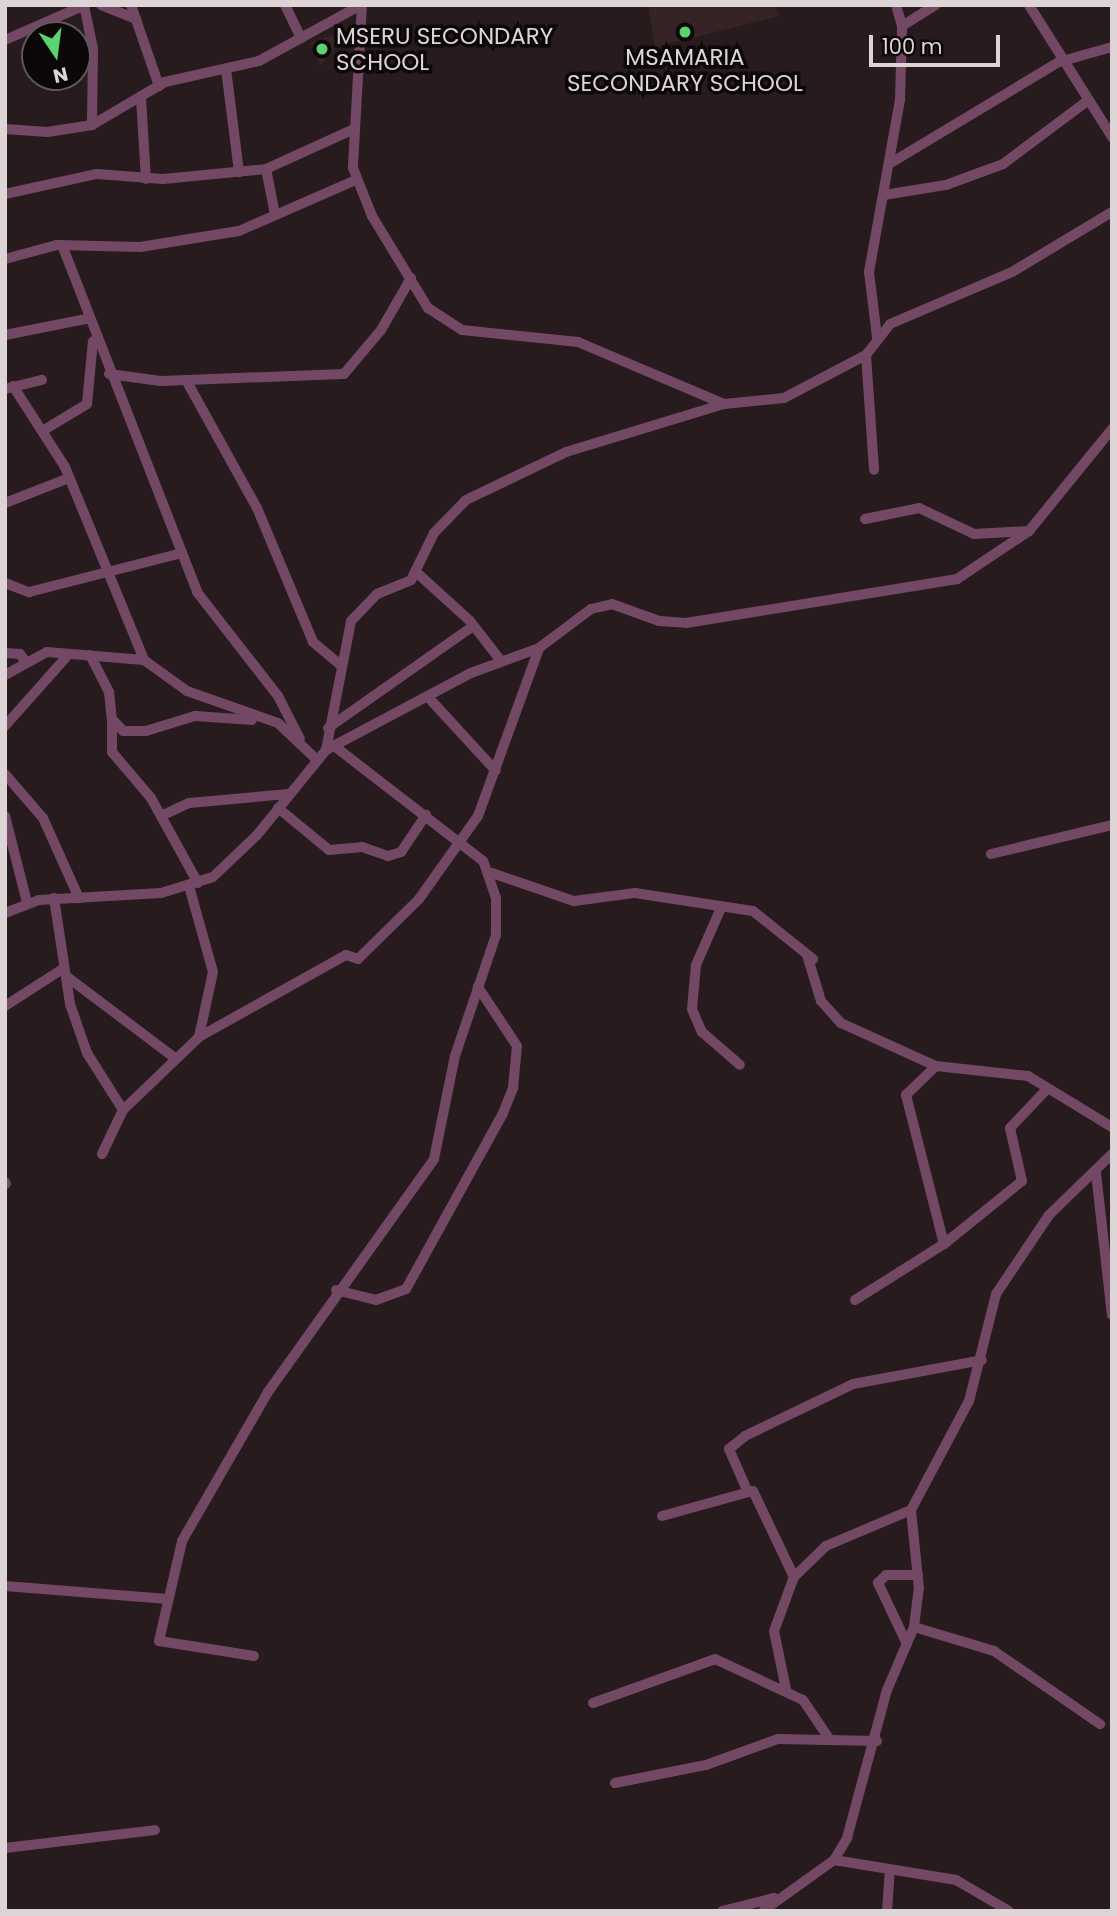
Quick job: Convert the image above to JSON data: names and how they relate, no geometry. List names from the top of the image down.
{
  "places": ["MSAMARIA SECONDARY SCHOOL", "MSERU SECONDARY SCHOOL"],
  "scale_bar": "100 m",
  "north": "bottom"
}
